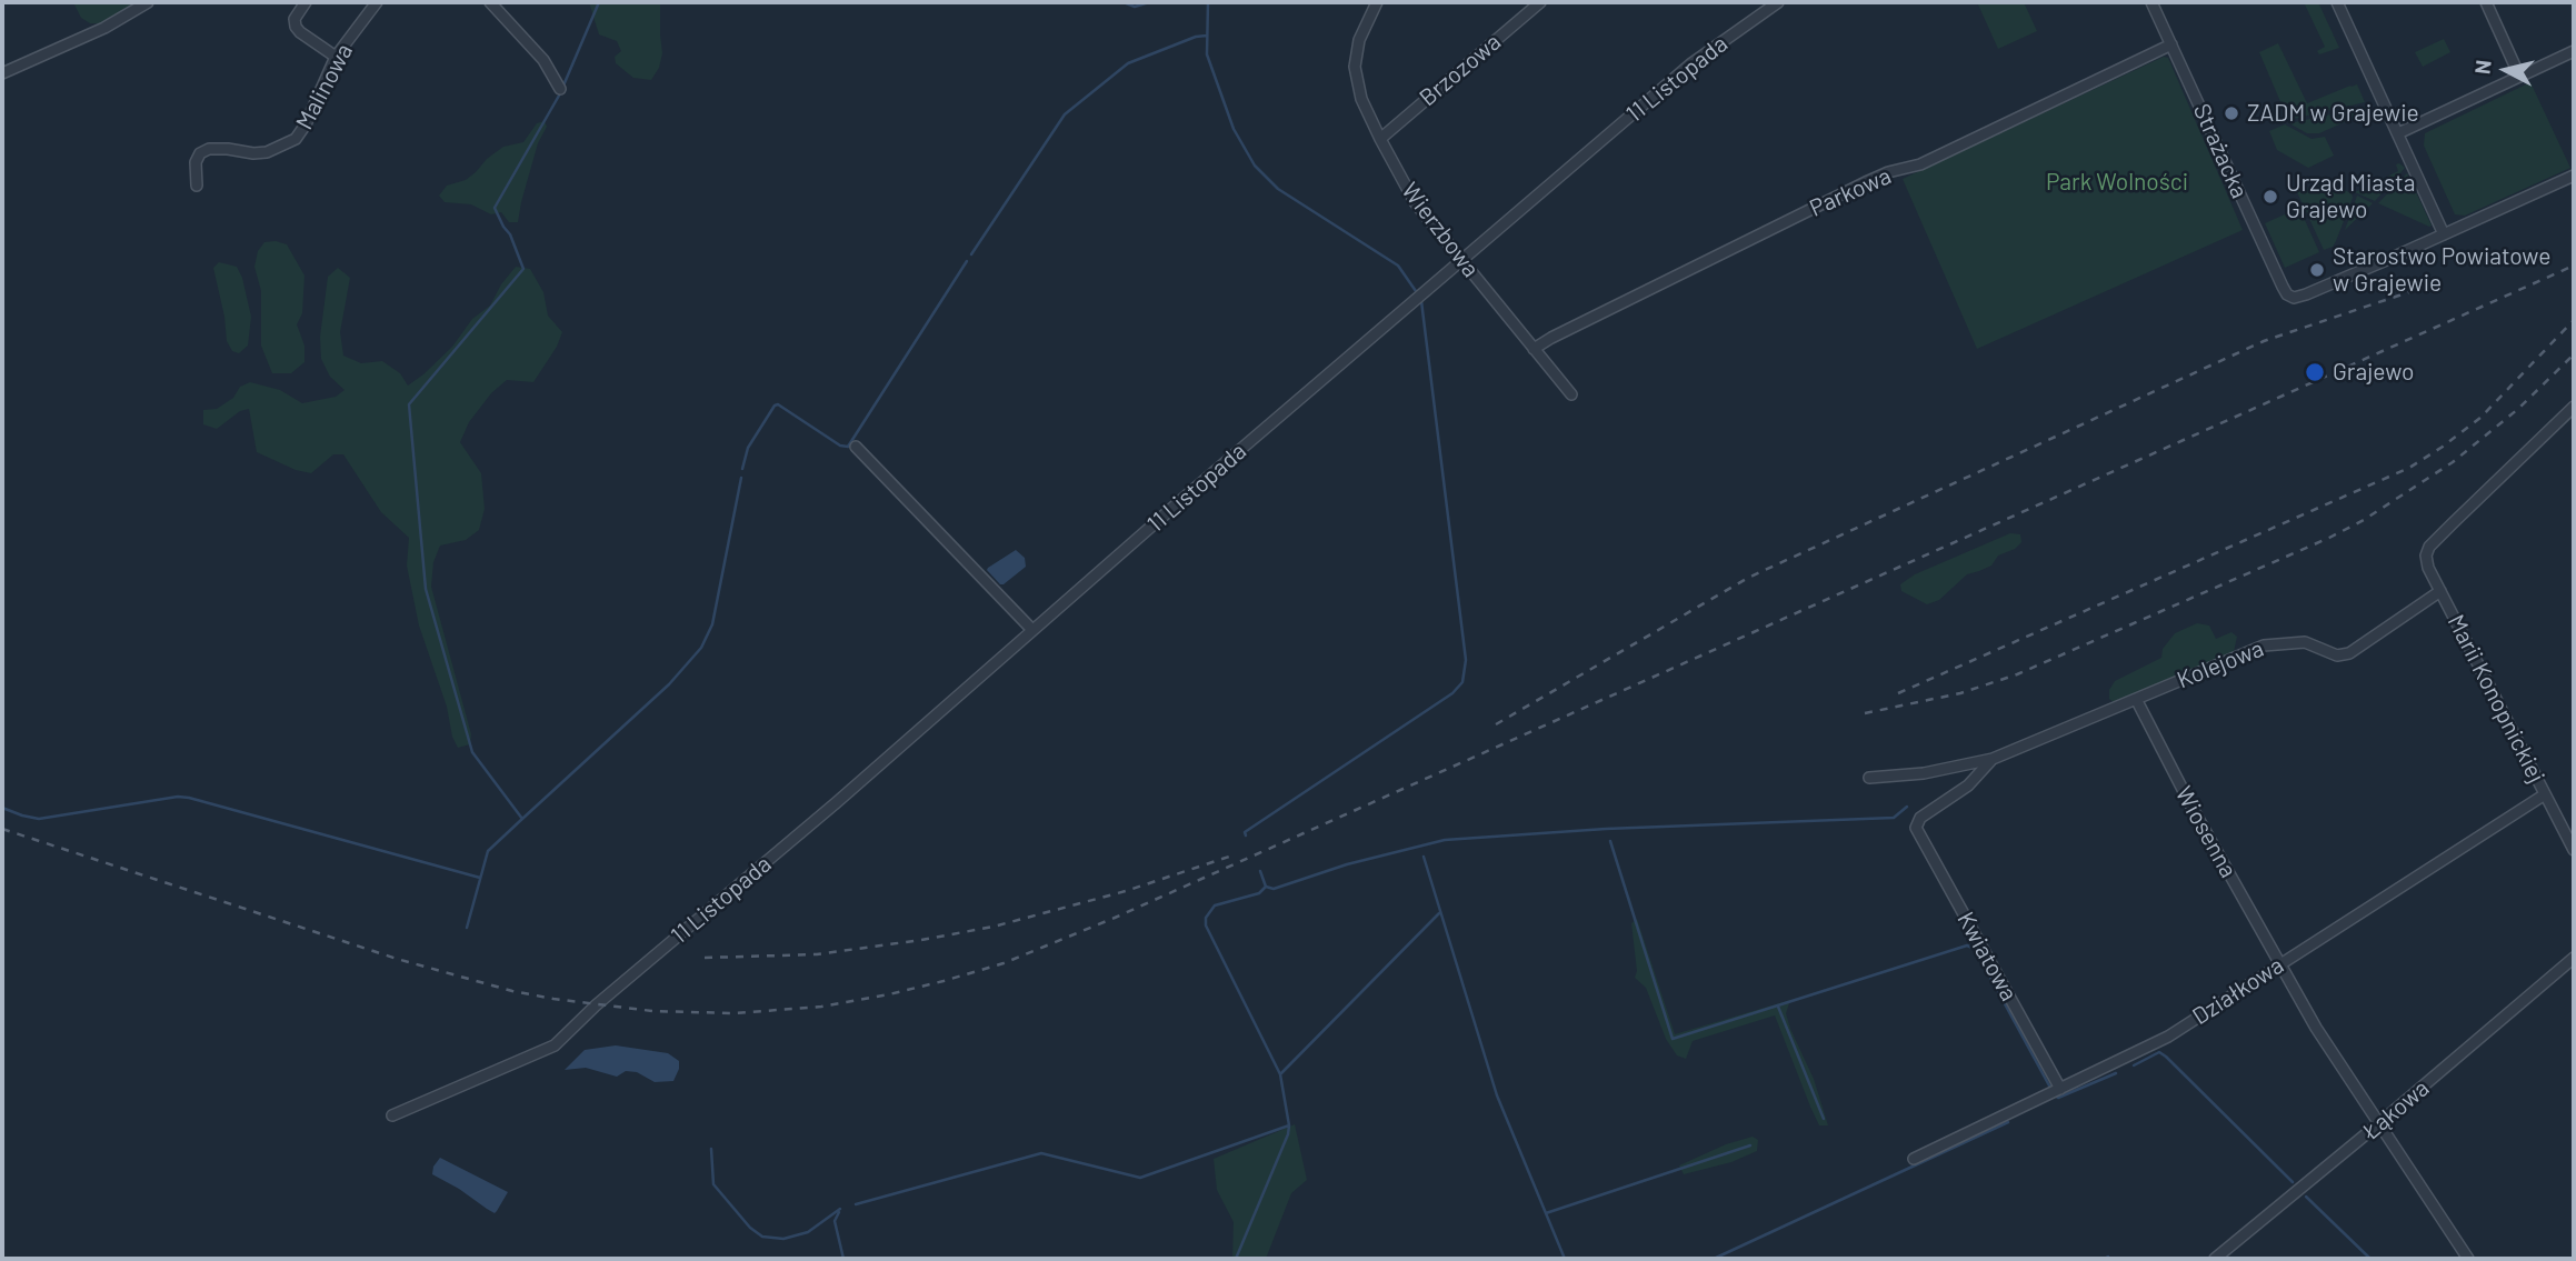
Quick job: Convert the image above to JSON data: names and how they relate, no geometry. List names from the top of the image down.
{
  "streets": {
    "street": [
      "Brzozowa",
      "11 Listopada",
      "Malinowa",
      "Strażacka",
      "Parkowa",
      "Wierzbowa",
      "Kolejowa",
      "Marii Konopnickiej",
      "Wiosenna",
      "Kwiatowa",
      "Działkowa",
      "Łąkowa"
    ]
  },
  "crossings": [
    ["Brzozowa", "Wierzbowa"],
    ["11 Listopada", "Wierzbowa"],
    ["Strażacka", "Parkowa"],
    ["Parkowa", "Wierzbowa"],
    ["Kolejowa", "Marii Konopnickiej"],
    ["Kolejowa", "Wiosenna"],
    ["Kolejowa", "Kwiatowa"],
    ["Marii Konopnickiej", "Działkowa"],
    ["Wiosenna", "Działkowa"],
    ["Wiosenna", "Łąkowa"],
    ["Kwiatowa", "Działkowa"]
  ],
  "parks": ["Park Wolności"],
  "places": [
    "ZADM w Grajewie",
    "Urząd Miasta Grajewo",
    "Starostwo Powiatowe w Grajewie",
    "Grajewo"
  ],
  "north": "left"
}
